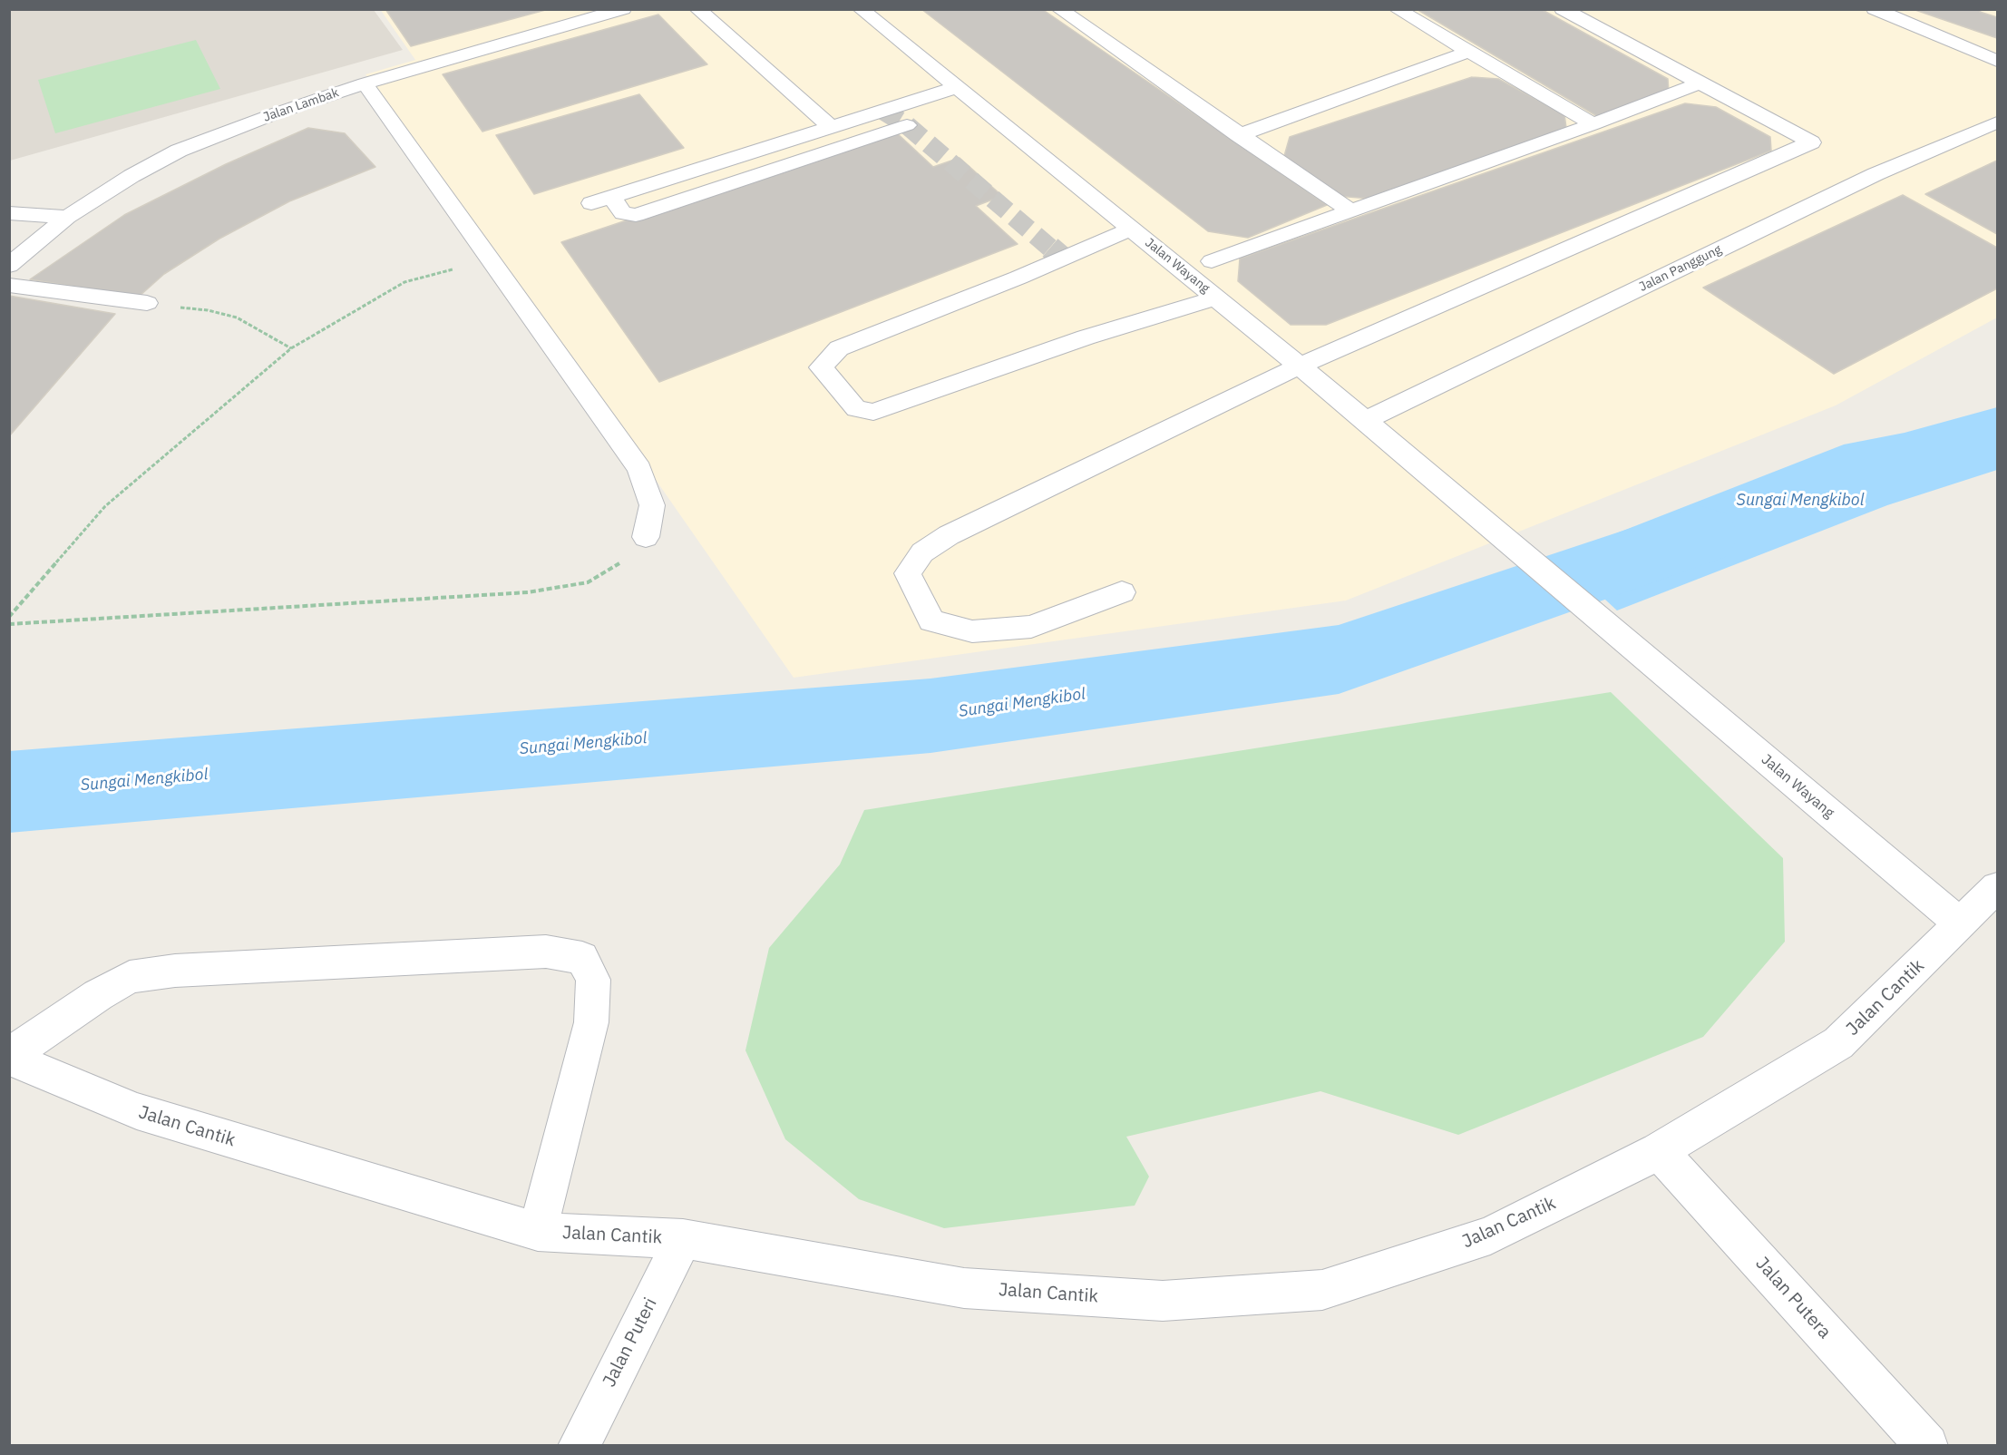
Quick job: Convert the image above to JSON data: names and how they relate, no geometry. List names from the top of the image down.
{
  "streets": {
    "street": [
      "Jalan Lambak",
      "Jalan Wayang",
      "Jalan Panggung",
      "Jalan Cantik",
      "Jalan Putera",
      "Jalan Puteri"
    ]
  },
  "crossings": [
    ["Jalan Wayang", "Jalan Panggung"],
    ["Jalan Wayang", "Jalan Cantik"],
    ["Jalan Cantik", "Jalan Putera"],
    ["Jalan Cantik", "Jalan Puteri"]
  ],
  "water": ["Sungai Mengkibol"]
}
